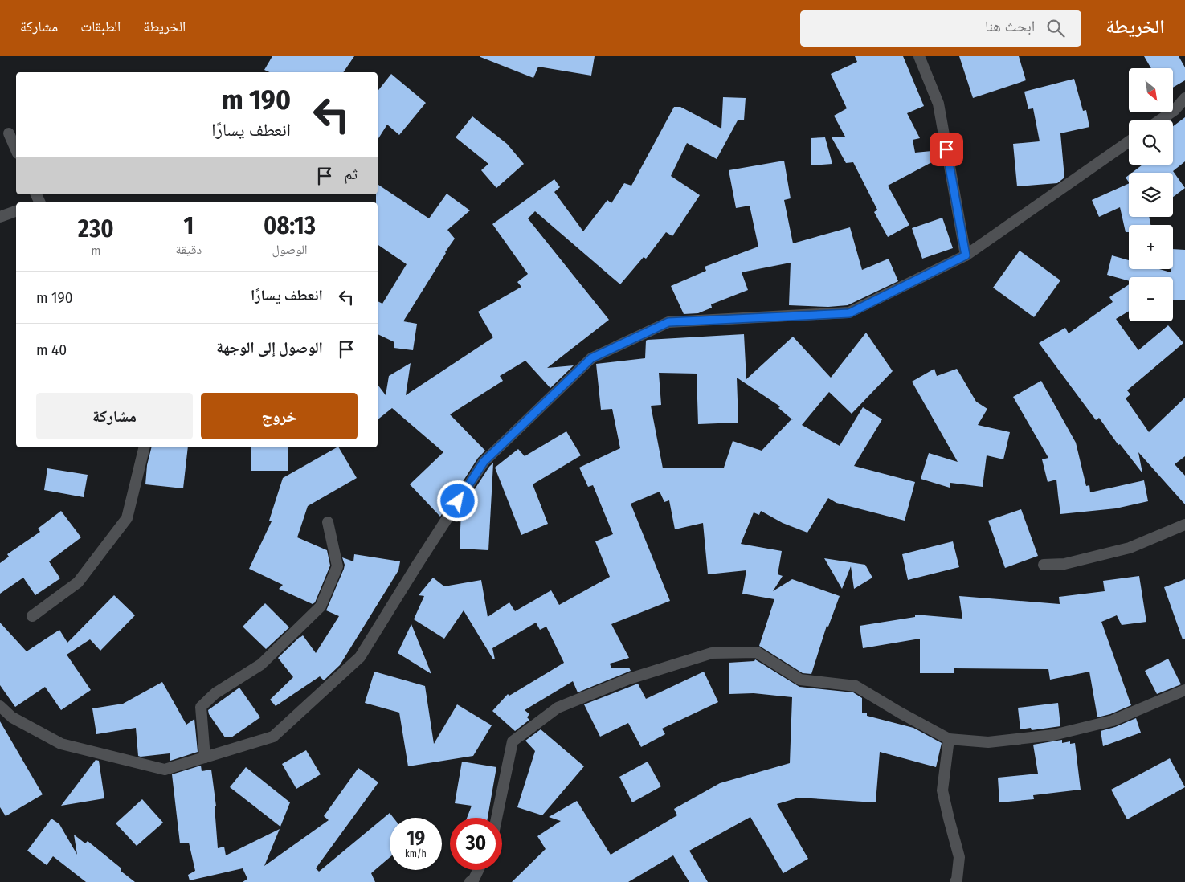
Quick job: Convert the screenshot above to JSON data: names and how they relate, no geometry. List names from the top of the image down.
{
  "north": "bottom right",
  "page": {
    "header": "الخريطة",
    "search": "ابحث هنا",
    "nav": ["الخريطة", "الطبقات", "مشاركة"],
    "map_buttons": ["+", "−"],
    "turn": ["190 m", "انعطف يسارًا"],
    "then": "ثم",
    "eta": [
      "08:13",
      "الوصول",
      "1",
      "دقيقة",
      "230",
      "m"
    ],
    "list": [
      {
        "name": "انعطف يسارًا",
        "value": "190 m"
      },
      {
        "name": "الوصول إلى الوجهة",
        "value": "40 m"
      }
    ],
    "buttons": ["خروج", "مشاركة"],
    "speed": "19 km/h",
    "limit": "30"
  }
}
